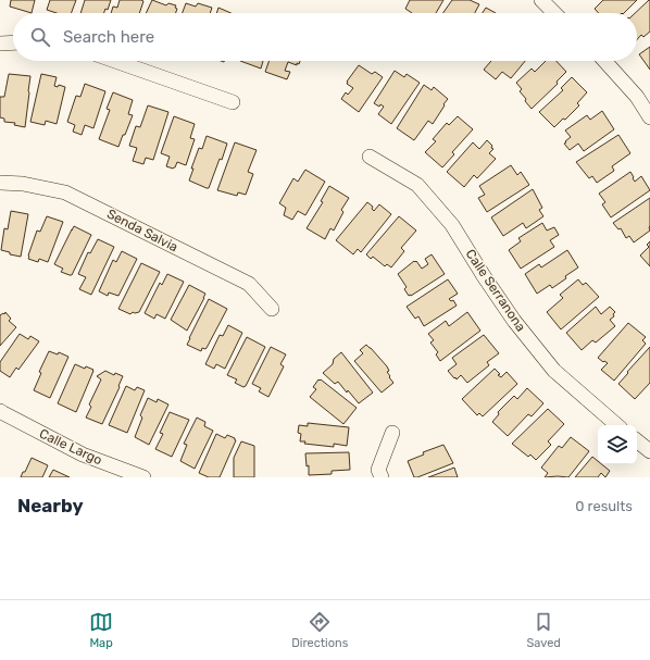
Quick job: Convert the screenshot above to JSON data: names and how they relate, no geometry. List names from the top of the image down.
{
  "streets": {
    "street": ["Senda Salvia", "Calle Serranona", "Calle Largo"]
  },
  "page": {
    "search": "Search here",
    "heading": ["Nearby", "0 results"],
    "nav": ["Map", "Directions", "Saved"]
  }
}
